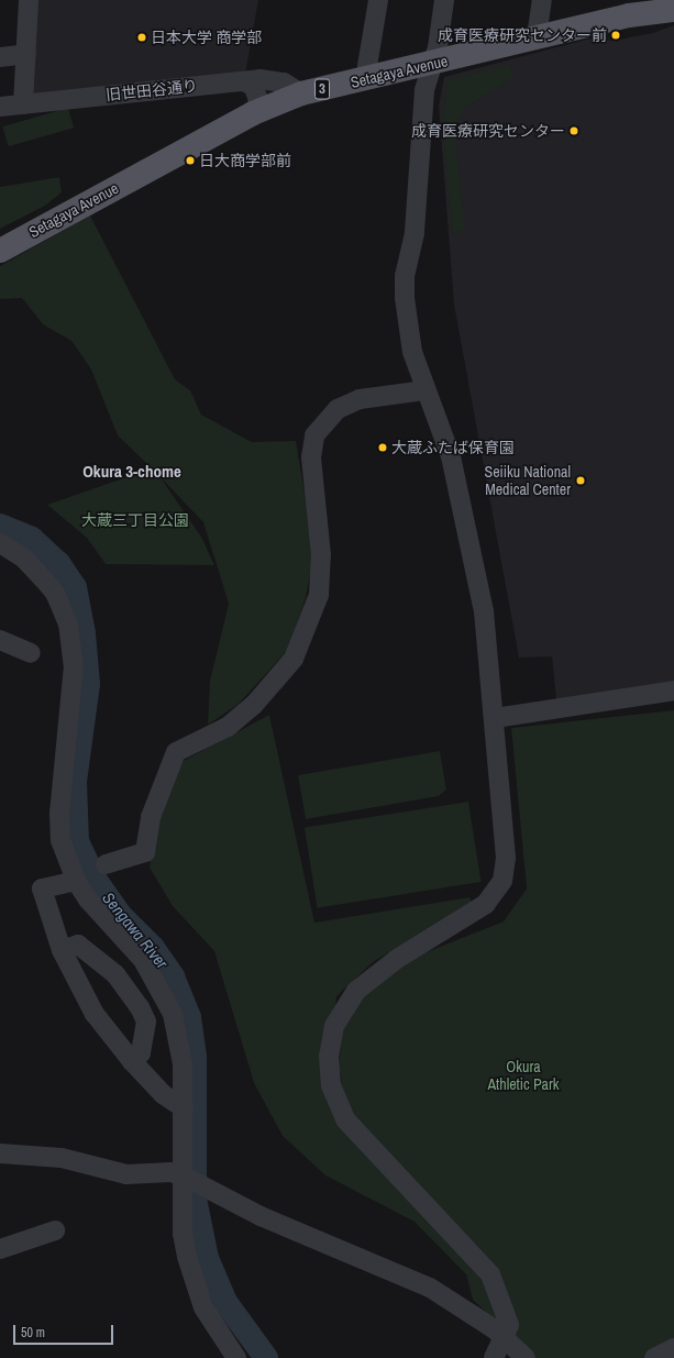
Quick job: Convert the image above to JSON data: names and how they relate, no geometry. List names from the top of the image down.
{
  "streets": {
    "main road": ["Setagaya Avenue", "3"],
    "street": ["旧世田谷通り"]
  },
  "crossings": [
    ["Setagaya Avenue", "旧世田谷通り"]
  ],
  "districts": ["Okura 3-chome"],
  "water": ["Sengawa River"],
  "parks": ["大蔵三丁目公園", "Okura Athletic Park"],
  "places": [
    "成育医療研究センター前",
    "日本大学 商学部",
    "成育医療研究センター",
    "日大商学部前",
    "大蔵ふたば保育園",
    "Seiiku National Medical Center"
  ],
  "scale_bar": "50 m"
}
